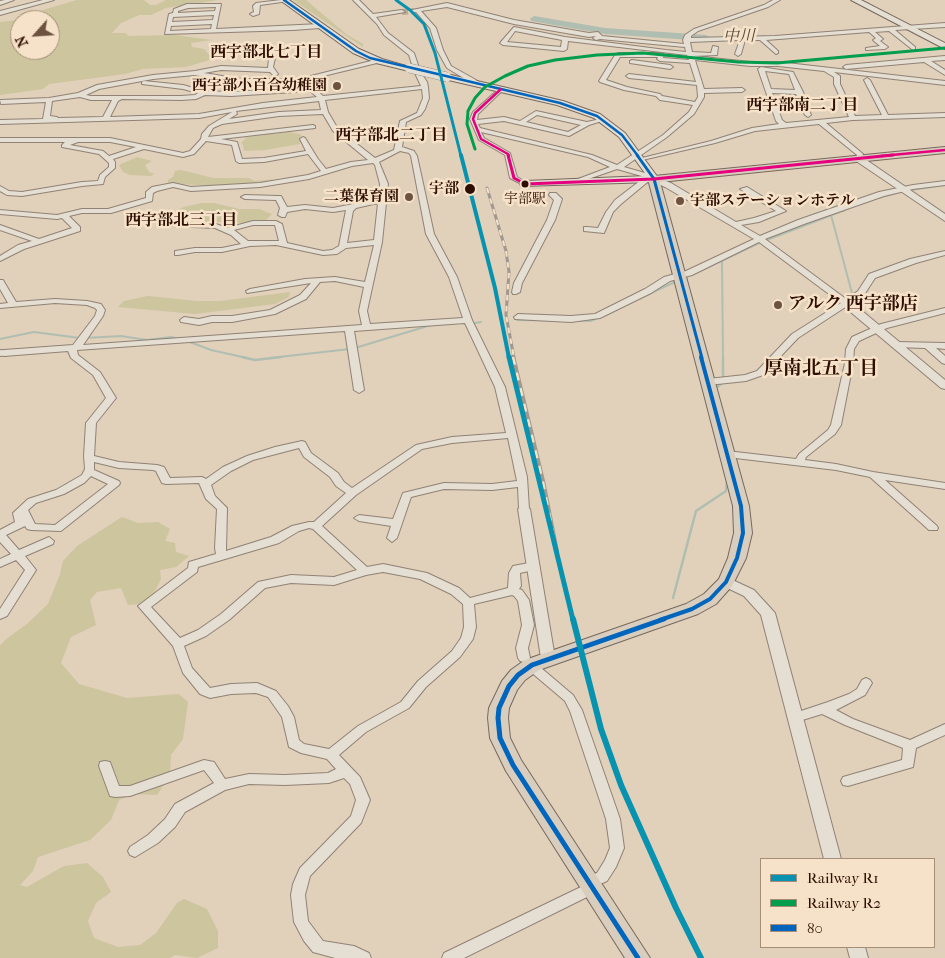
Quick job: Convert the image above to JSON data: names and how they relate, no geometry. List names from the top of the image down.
{
  "districts": [
    "西宇部北七丁目",
    "西宇部南二丁目",
    "西宇部北二丁目",
    "西宇部北三丁目",
    "厚南北五丁目"
  ],
  "water": ["中川"],
  "places": [
    "西宇部小百合幼稚園",
    "宇部駅",
    "宇部",
    "二葉保育園",
    "宇部ステーションホテル",
    "アルク 西宇部店"
  ],
  "lines": ["rail line R1", "transit line 80", "rail line R2"],
  "legend": ["Railway R1", "Railway R2", "80"],
  "north": "bottom left"
}
